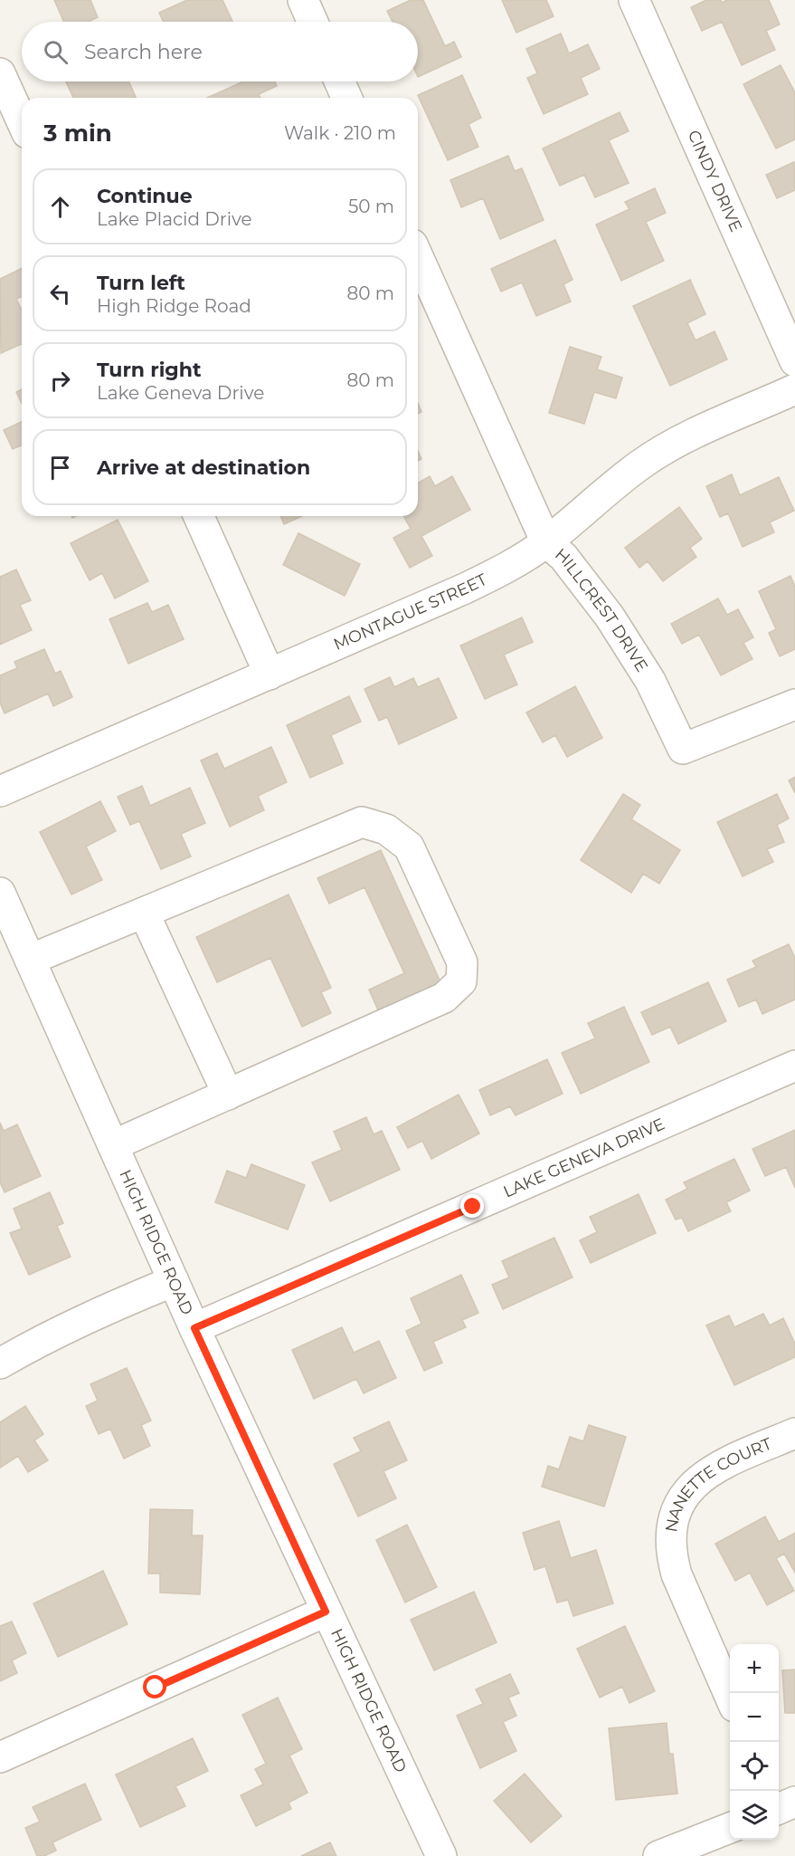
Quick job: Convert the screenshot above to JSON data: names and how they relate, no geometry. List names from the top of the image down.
{
  "streets": {
    "street": [
      "CINDY DRIVE",
      "HILLCREST DRIVE",
      "MONTAGUE STREET",
      "LAKE GENEVA DRIVE",
      "HIGH RIDGE ROAD",
      "NANETTE COURT"
    ]
  },
  "crossings": [
    ["HILLCREST DRIVE", "MONTAGUE STREET"],
    ["LAKE GENEVA DRIVE", "HIGH RIDGE ROAD"]
  ],
  "page": {
    "search": "Search here",
    "heading": ["3 min", "Walk · 210 m"],
    "list": [
      ["Continue", "Lake Placid Drive", "50 m"],
      ["Turn left", "High Ridge Road", "80 m"],
      ["Turn right", "Lake Geneva Drive", "80 m"],
      "Arrive at destination"
    ],
    "map_buttons": ["+", "−"]
  }
}
